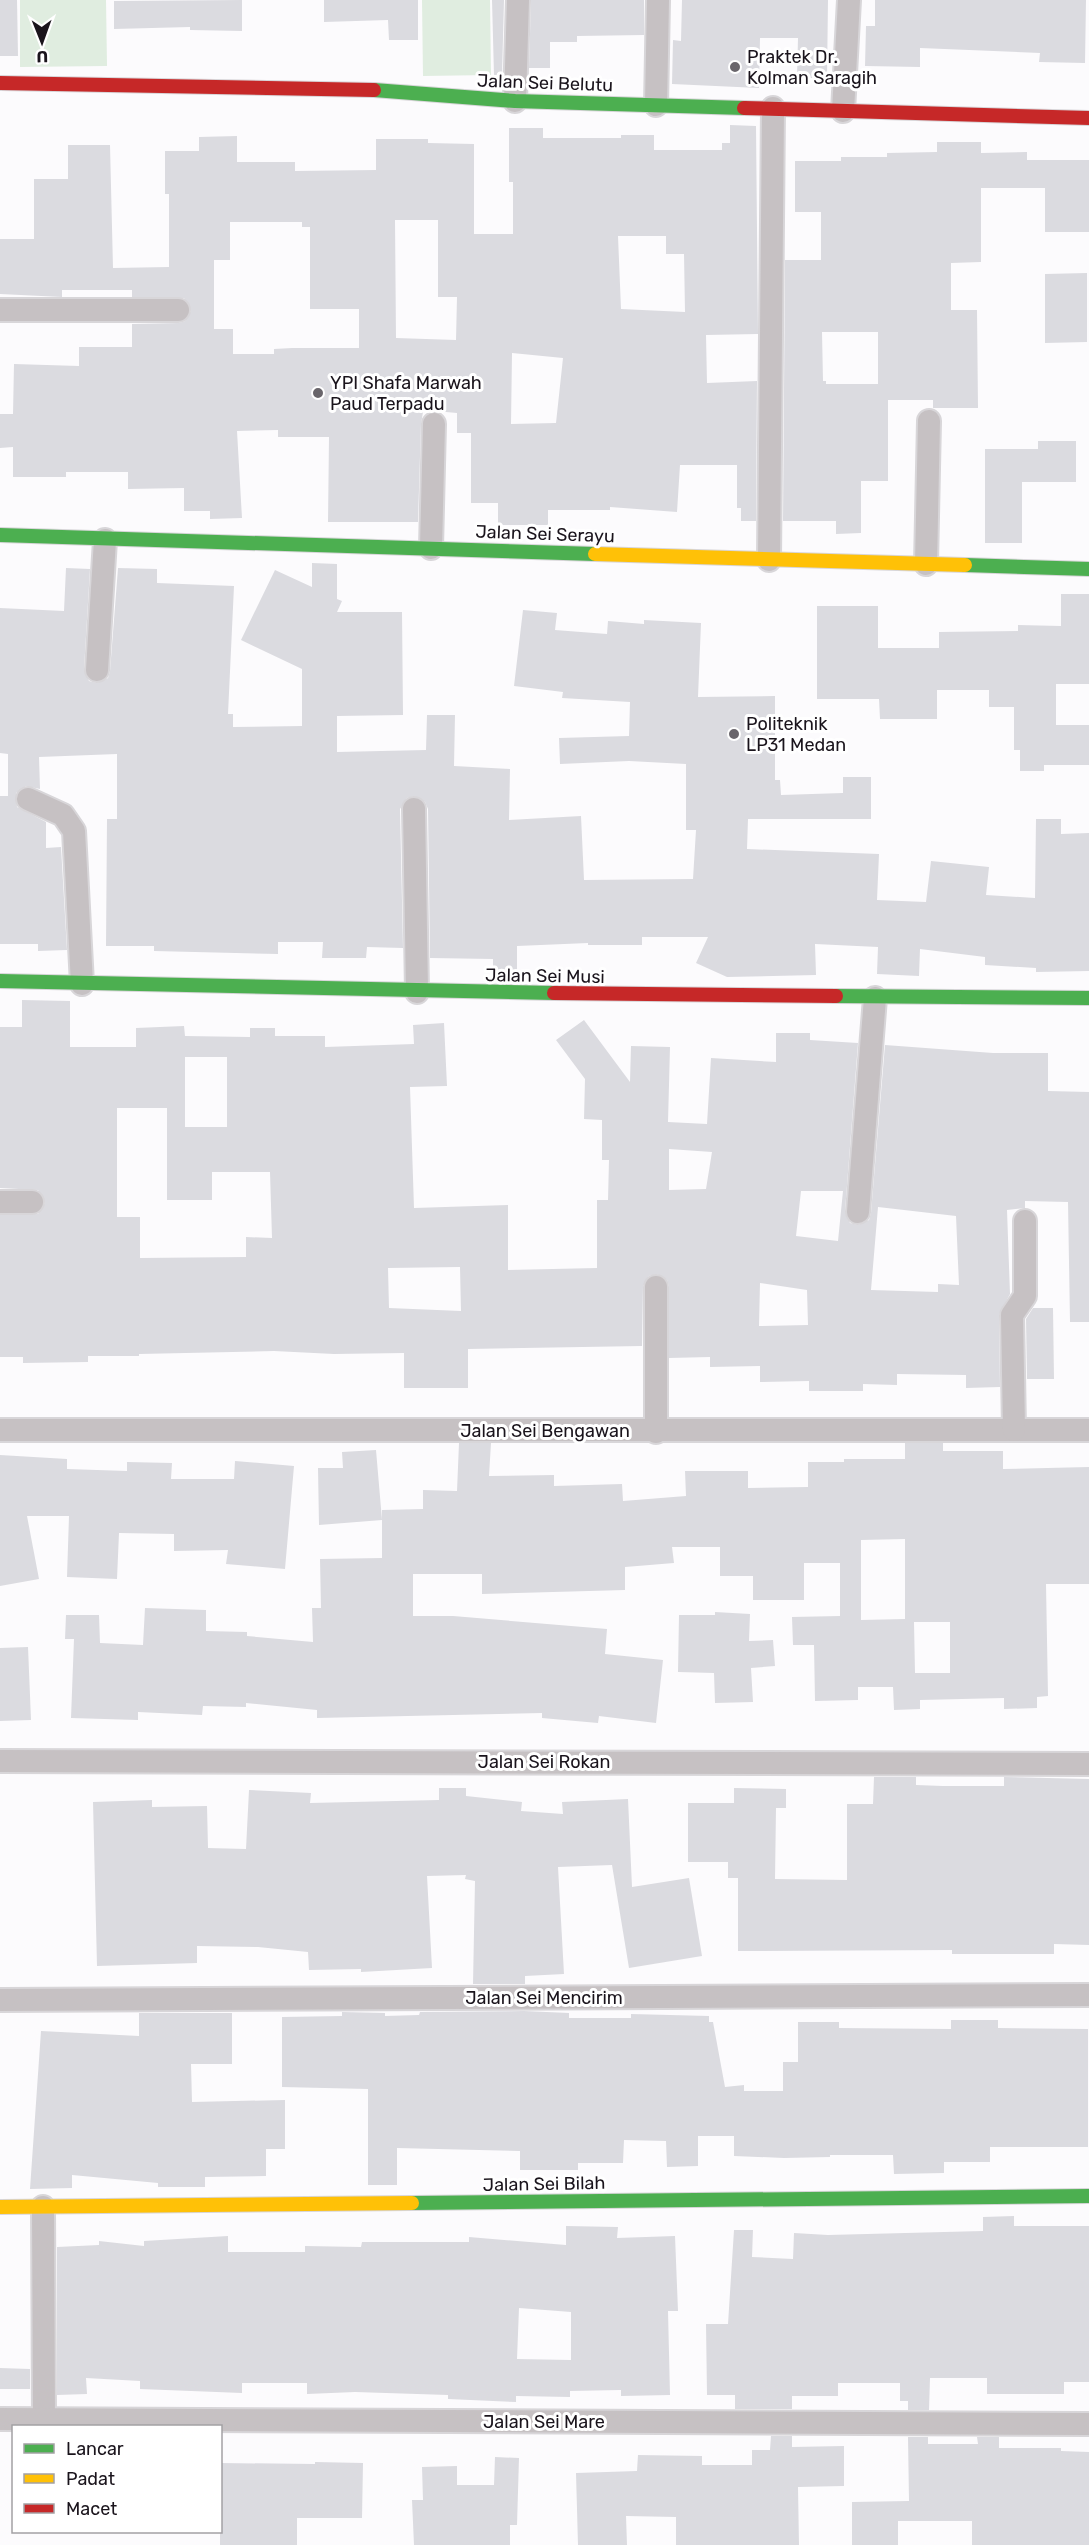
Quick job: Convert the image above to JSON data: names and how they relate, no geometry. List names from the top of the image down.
{
  "streets": {
    "street": [
      "Jalan Sei Belutu",
      "Jalan Sei Serayu",
      "Jalan Sei Musi",
      "Jalan Sei Bengawan",
      "Jalan Sei Rokan",
      "Jalan Sei Mencirim",
      "Jalan Sei Bilah",
      "Jalan Sei Mare"
    ]
  },
  "places": ["Praktek Dr. Kolman Saragih", "YPI Shafa Marwah Paud Terpadu", "Politeknik LP31 Medan"],
  "legend": ["Lancar", "Padat", "Macet"],
  "north": "bottom"
}
